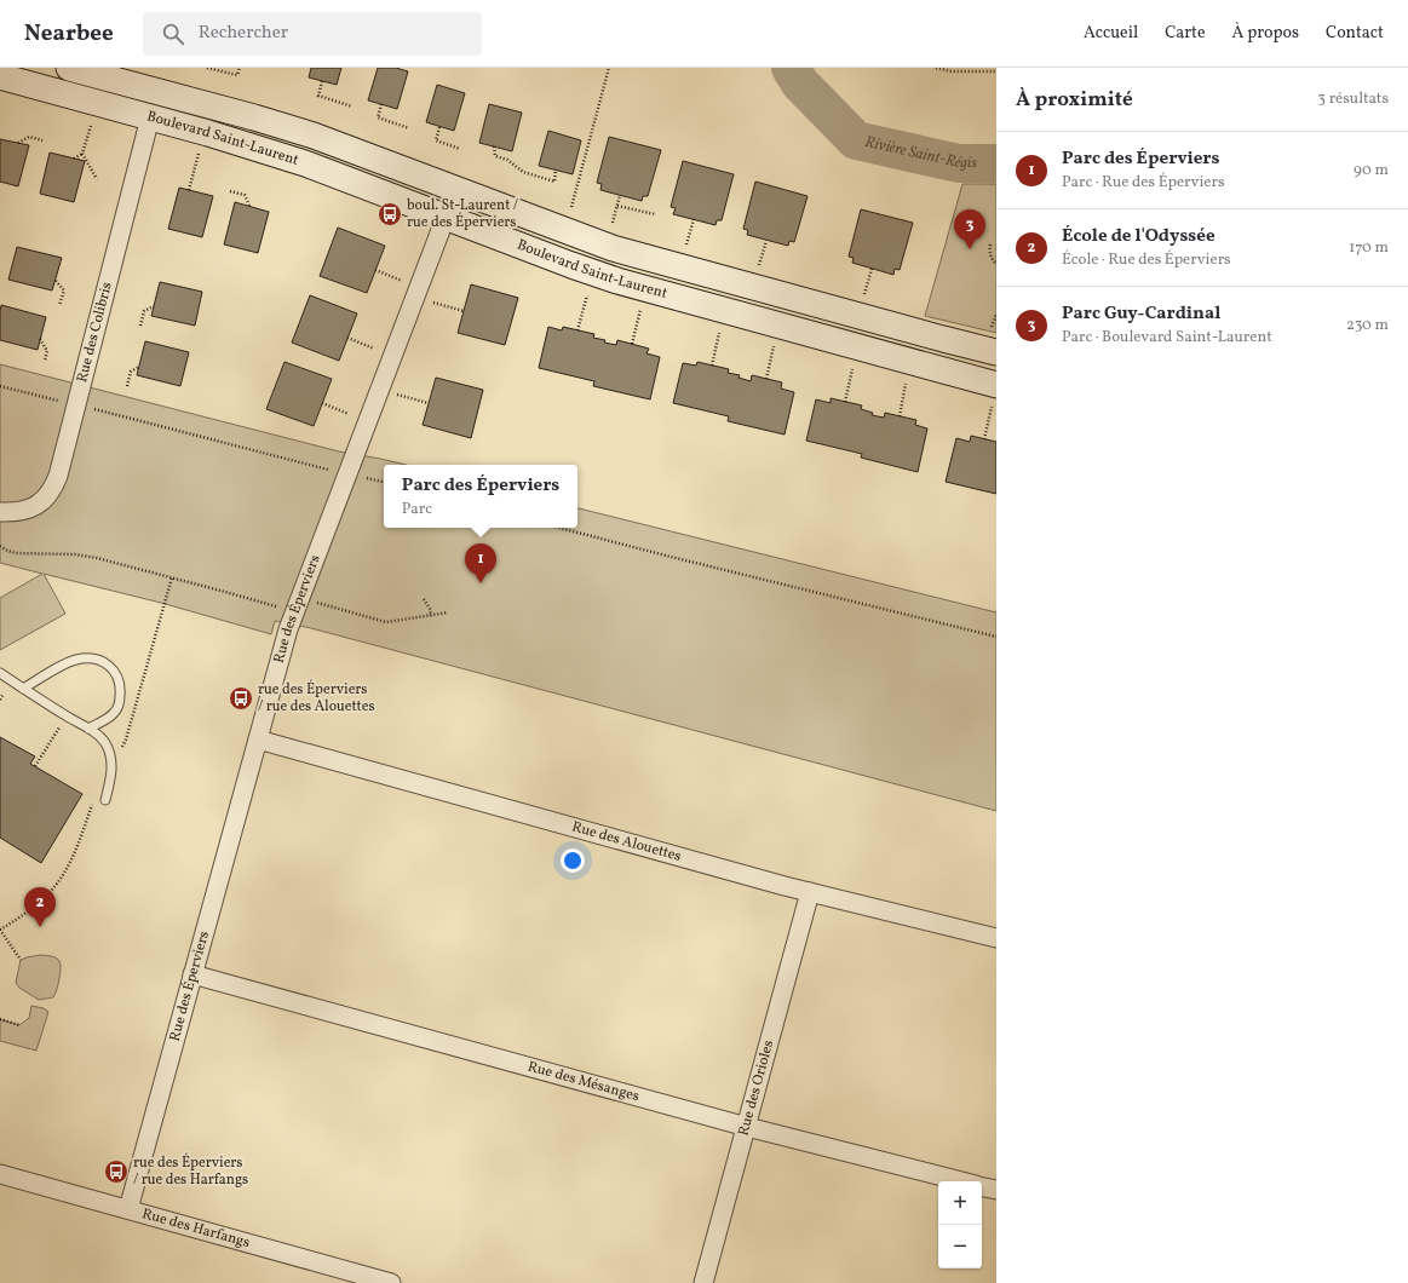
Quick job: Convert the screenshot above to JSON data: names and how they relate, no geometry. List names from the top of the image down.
{
  "streets": {
    "street": [
      "Boulevard Saint-Laurent",
      "Rue des Colibris",
      "Rue des Éperviers",
      "Rue des Alouettes",
      "Rue des Mésanges",
      "Rue des Orioles",
      "Rue des Harfangs"
    ]
  },
  "crossings": [
    ["Boulevard Saint-Laurent", "Rue des Colibris"],
    ["Boulevard Saint-Laurent", "Rue des Éperviers"],
    ["Rue des Éperviers", "Rue des Alouettes"],
    ["Rue des Éperviers", "Rue des Mésanges"],
    ["Rue des Éperviers", "Rue des Harfangs"],
    ["Rue des Alouettes", "Rue des Orioles"],
    ["Rue des Mésanges", "Rue des Orioles"]
  ],
  "water": ["Rivière Saint-Régis"],
  "places": {
    "bus stop": ["boul. St-Laurent / rue des Éperviers", "rue des Éperviers / rue des Alouettes", "rue des Éperviers / rue des Harfangs"]
  },
  "page": {
    "header": "Nearbee",
    "search": "Rechercher",
    "nav": [
      "Accueil",
      "Carte",
      "À propos",
      "Contact"
    ],
    "heading": ["À proximité", "3 résultats"],
    "list": [
      {
        "mark": "1",
        "name": "Parc des Éperviers",
        "note": "Parc · Rue des Éperviers",
        "value": "90 m"
      },
      {
        "mark": "2",
        "name": "École de l'Odyssée",
        "note": "École · Rue des Éperviers",
        "value": "170 m"
      },
      {
        "mark": "3",
        "name": "Parc Guy-Cardinal",
        "note": "Parc · Boulevard Saint-Laurent",
        "value": "230 m"
      }
    ],
    "pins": ["3", "1", "2"],
    "popup": ["Parc des Éperviers", "Parc"],
    "map_buttons": ["+", "−"]
  }
}
